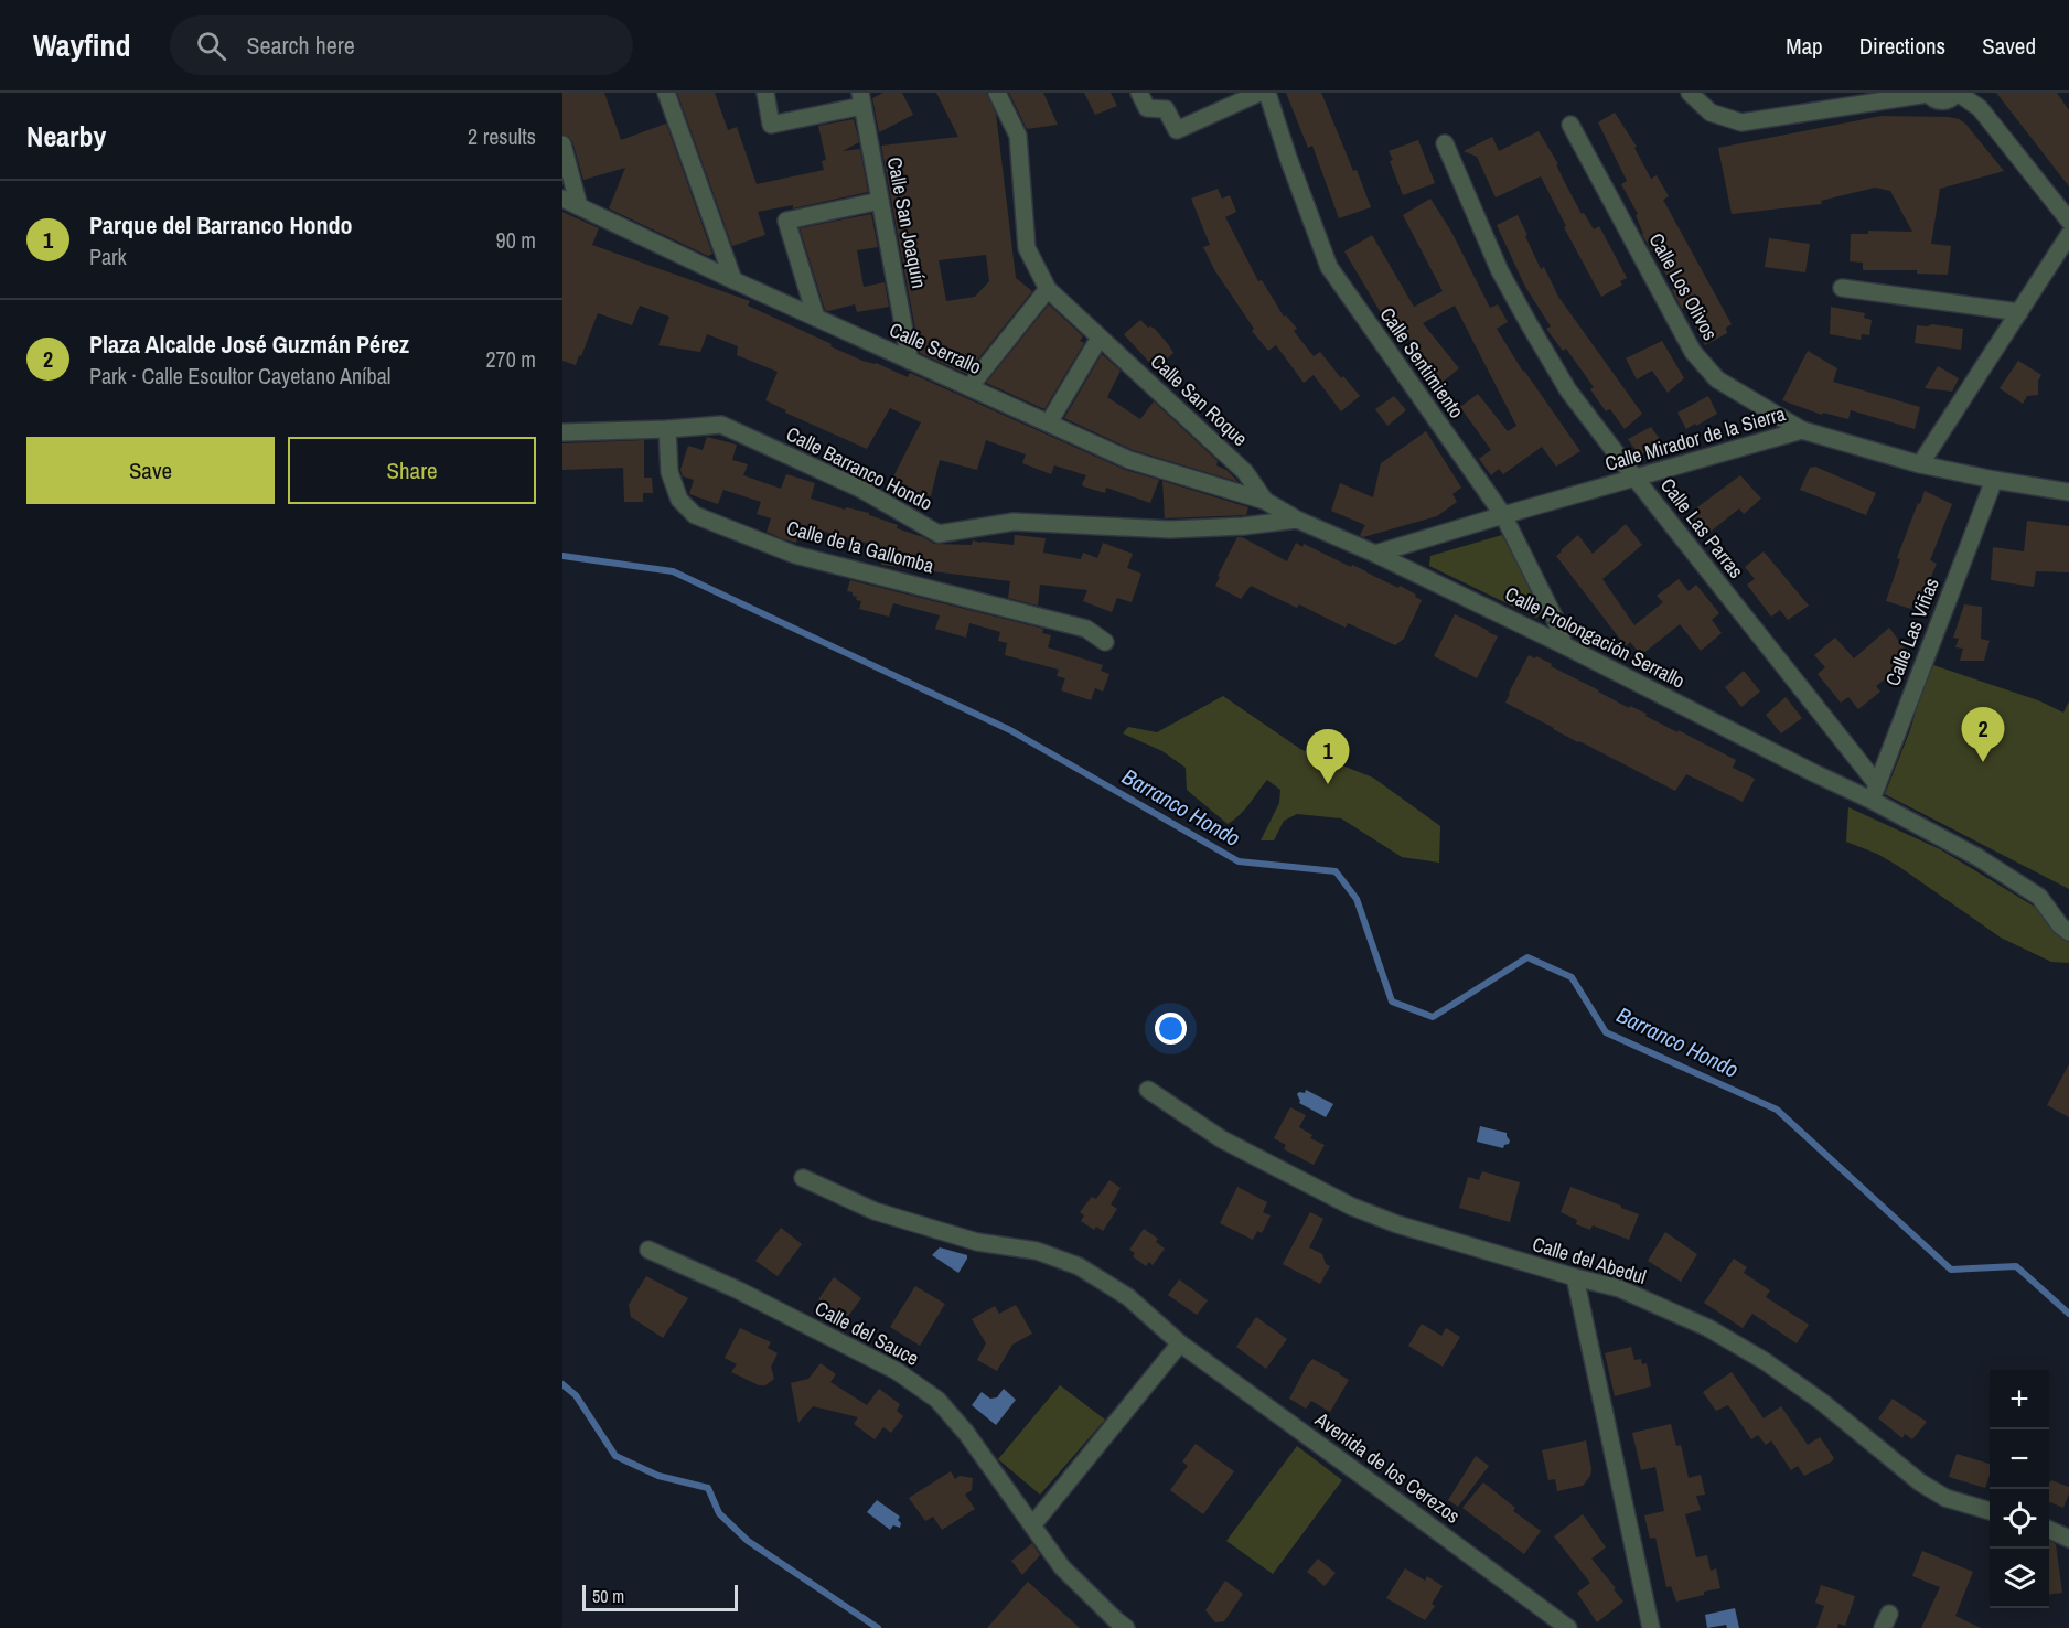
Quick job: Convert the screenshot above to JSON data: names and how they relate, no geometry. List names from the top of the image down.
{
  "streets": {
    "street": [
      "Calle San Joaquín",
      "Calle Los Olivos",
      "Calle Serrallo",
      "Calle Sentimiento",
      "Calle San Roque",
      "Calle Mirador de la Sierra",
      "Calle Barranco Hondo",
      "Calle Las Parras",
      "Calle de la Gallomba",
      "Calle Las Viñas",
      "Calle Prolongación Serrallo",
      "Calle del Abedul",
      "Calle del Sauce",
      "Avenida de los Cerezos"
    ]
  },
  "crossings": [
    ["Calle San Joaquín", "Calle Serrallo"],
    ["Calle Los Olivos", "Calle Mirador de la Sierra"],
    ["Calle Serrallo", "Calle San Roque"],
    ["Calle Serrallo", "Calle Barranco Hondo"],
    ["Calle Serrallo", "Calle Prolongación Serrallo"],
    ["Calle Sentimiento", "Calle Mirador de la Sierra"],
    ["Calle Sentimiento", "Calle Prolongación Serrallo"],
    ["Calle Mirador de la Sierra", "Calle Las Parras"],
    ["Calle Mirador de la Sierra", "Calle Las Viñas"],
    ["Calle Mirador de la Sierra", "Calle Prolongación Serrallo"],
    ["Calle Barranco Hondo", "Calle de la Gallomba"],
    ["Calle Barranco Hondo", "Calle Prolongación Serrallo"],
    ["Calle Las Parras", "Calle Las Viñas"],
    ["Calle Las Viñas", "Calle Prolongación Serrallo"]
  ],
  "water": ["Barranco Hondo"],
  "scale_bar": "50 m",
  "page": {
    "header": "Wayfind",
    "search": "Search here",
    "nav": ["Map", "Directions", "Saved"],
    "heading": ["Nearby", "2 results"],
    "list": [
      {
        "mark": "1",
        "name": "Parque del Barranco Hondo",
        "note": "Park",
        "value": "90 m"
      },
      {
        "mark": "2",
        "name": "Plaza Alcalde José Guzmán Pérez",
        "note": "Park · Calle Escultor Cayetano Aníbal",
        "value": "270 m"
      }
    ],
    "buttons": ["Save", "Share"],
    "pins": ["2", "1"],
    "map_buttons": ["+", "−"],
    "scale": "50 m"
  }
}
